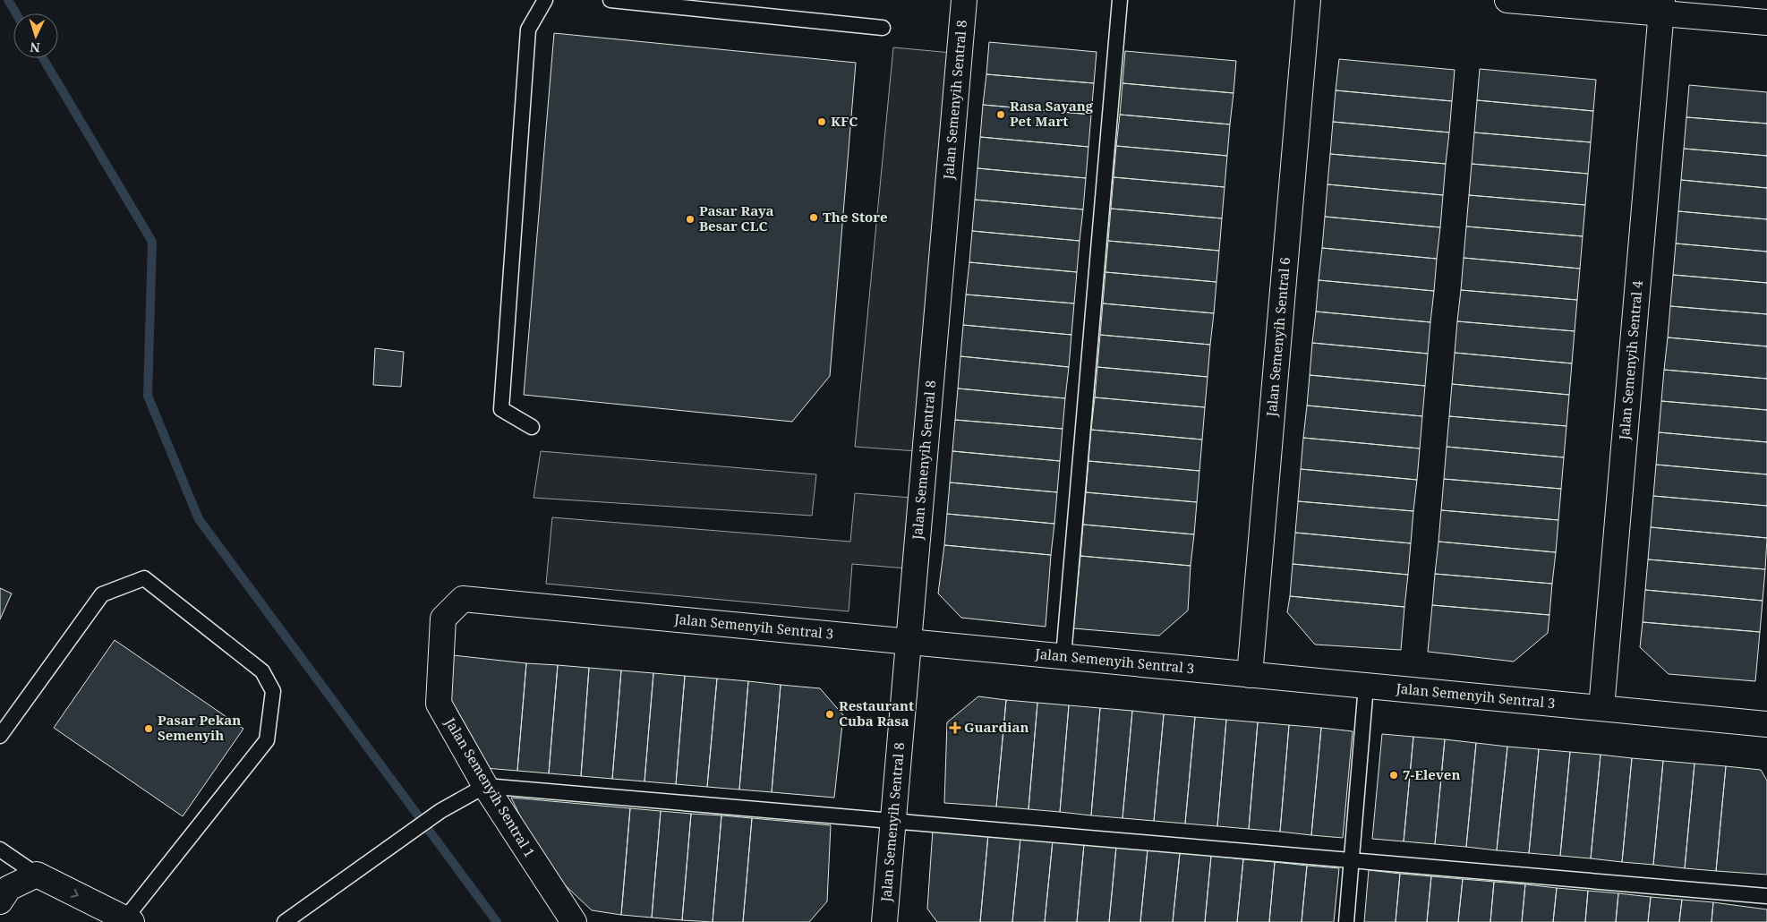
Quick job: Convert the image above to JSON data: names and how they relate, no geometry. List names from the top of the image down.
{
  "streets": {
    "street": [
      "Jalan Semenyih Sentral 8",
      "Jalan Semenyih Sentral 6",
      "Jalan Semenyih Sentral 4",
      "Jalan Semenyih Sentral 3",
      "Jalan Semenyih Sentral 1"
    ]
  },
  "crossings": [
    ["Jalan Semenyih Sentral 8", "Jalan Semenyih Sentral 3"],
    ["Jalan Semenyih Sentral 6", "Jalan Semenyih Sentral 3"],
    ["Jalan Semenyih Sentral 4", "Jalan Semenyih Sentral 3"],
    ["Jalan Semenyih Sentral 3", "Jalan Semenyih Sentral 1"]
  ],
  "places": {
    "other": [
      "Rasa Sayang Pet Mart",
      "KFC",
      "The Store",
      "Pasar Raya Besar CLC",
      "Restaurant Cuba Rasa",
      "Pasar Pekan Semenyih",
      "7-Eleven"
    ],
    "health": ["Guardian"]
  },
  "north": "bottom"
}
